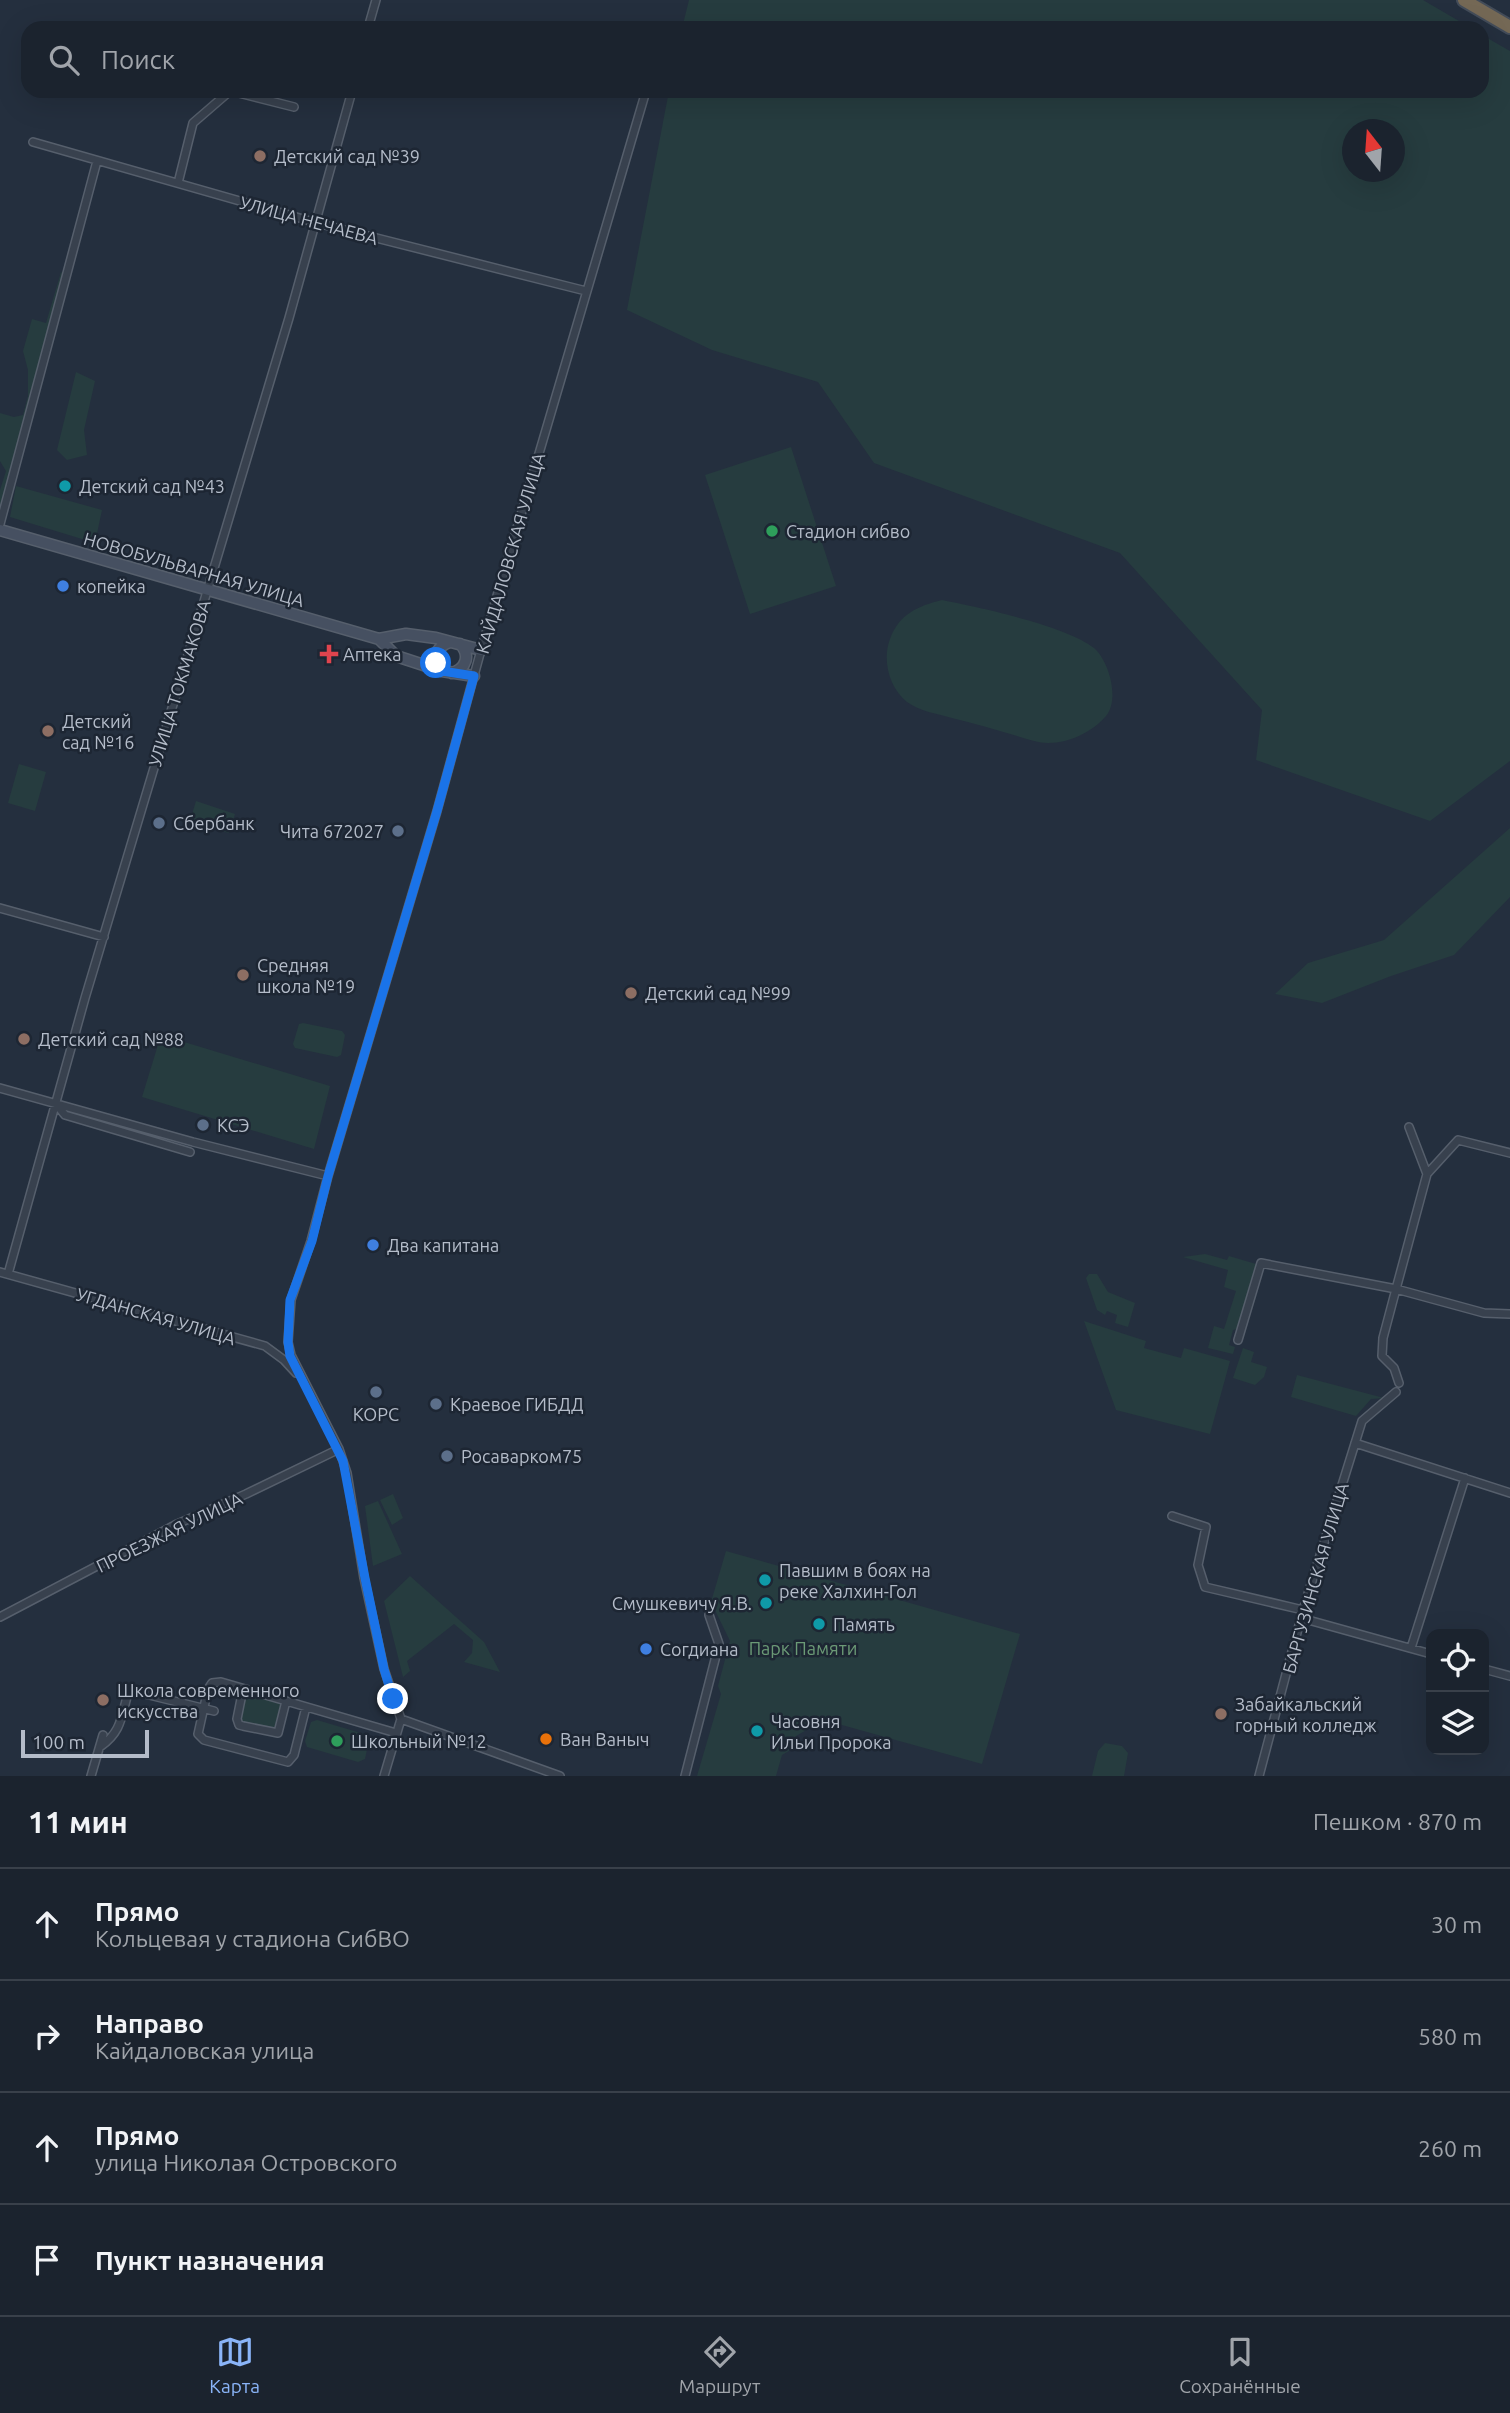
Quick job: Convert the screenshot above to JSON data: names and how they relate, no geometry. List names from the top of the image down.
{
  "streets": {
    "street": [
      "УЛИЦА НЕЧАЕВА",
      "КАЙДАЛОВСКАЯ УЛИЦА",
      "НОВОБУЛЬВАРНАЯ УЛИЦА",
      "УЛИЦА ТОКМАКОВА",
      "УГДАНСКАЯ УЛИЦА",
      "ПРОЕЗЖАЯ УЛИЦА",
      "БАРГУЗИНСКАЯ УЛИЦА"
    ]
  },
  "crossings": [
    ["УЛИЦА НЕЧАЕВА", "КАЙДАЛОВСКАЯ УЛИЦА"],
    ["УЛИЦА НЕЧАЕВА", "УЛИЦА ТОКМАКОВА"],
    ["КАЙДАЛОВСКАЯ УЛИЦА", "УГДАНСКАЯ УЛИЦА"],
    ["НОВОБУЛЬВАРНАЯ УЛИЦА", "УЛИЦА ТОКМАКОВА"],
    ["УЛИЦА ТОКМАКОВА", "УГДАНСКАЯ УЛИЦА"]
  ],
  "parks": ["Парк Памяти"],
  "places": {
    "other": [
      "Детский сад №39",
      "Детский сад №43",
      "Стадион сибво",
      "копейка",
      "Детский сад №16",
      "Сбербанк",
      "Чита 672027",
      "Средняя школа №19",
      "Детский сад №99",
      "Детский сад №88",
      "КСЭ",
      "Два капитана",
      "КОРС",
      "Краевое ГИБДД",
      "Росаварком75",
      "Павшим в боях на реке Халхин-Гол",
      "Смушкевичу Я.В.",
      "Память",
      "Согдиана",
      "Школа современного искусства",
      "Забайкальский горный колледж",
      "Часовня Ильи Пророка",
      "Ван Ваныч",
      "Школьный №12"
    ],
    "health": ["Аптека"]
  },
  "scale_bar": "100 m",
  "north": "top",
  "page": {
    "search": "Поиск",
    "scale": "100 m",
    "heading": ["11 мин", "Пешком · 870 m"],
    "list": [
      ["Прямо", "Кольцевая у стадиона СибВО", "30 m"],
      ["Направо", "Кайдаловская улица", "580 m"],
      ["Прямо", "улица Николая Островского", "260 m"],
      "Пункт назначения"
    ],
    "nav": ["Карта", "Маршрут", "Сохранённые"]
  }
}
